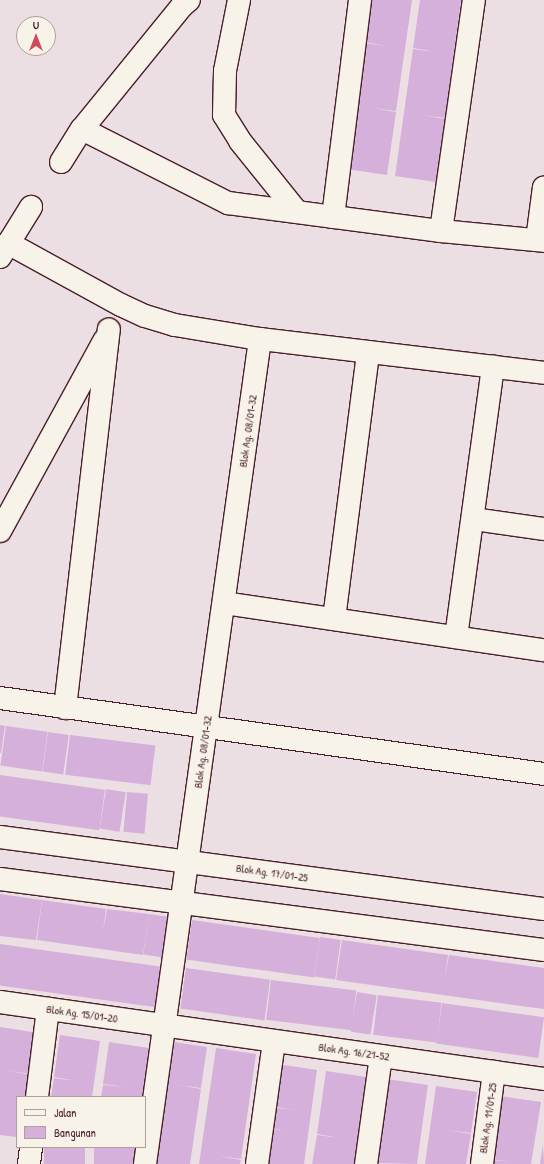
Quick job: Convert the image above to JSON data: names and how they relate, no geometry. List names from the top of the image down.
{
  "streets": {
    "street": [
      "Blok Ag. 08/01-32",
      "Blok Ag. 17/01-25",
      "Blok Ag. 15/01-20",
      "Blok Ag. 16/21-52",
      "Blok Ag. 11/01-25"
    ]
  },
  "crossings": [
    ["Blok Ag. 08/01-32", "Blok Ag. 17/01-25"],
    ["Blok Ag. 08/01-32", "Blok Ag. 15/01-20"],
    ["Blok Ag. 08/01-32", "Blok Ag. 16/21-52"],
    ["Blok Ag. 15/01-20", "Blok Ag. 16/21-52"],
    ["Blok Ag. 16/21-52", "Blok Ag. 11/01-25"]
  ],
  "legend": ["Jalan", "Bangunan"],
  "north": "top"
}
